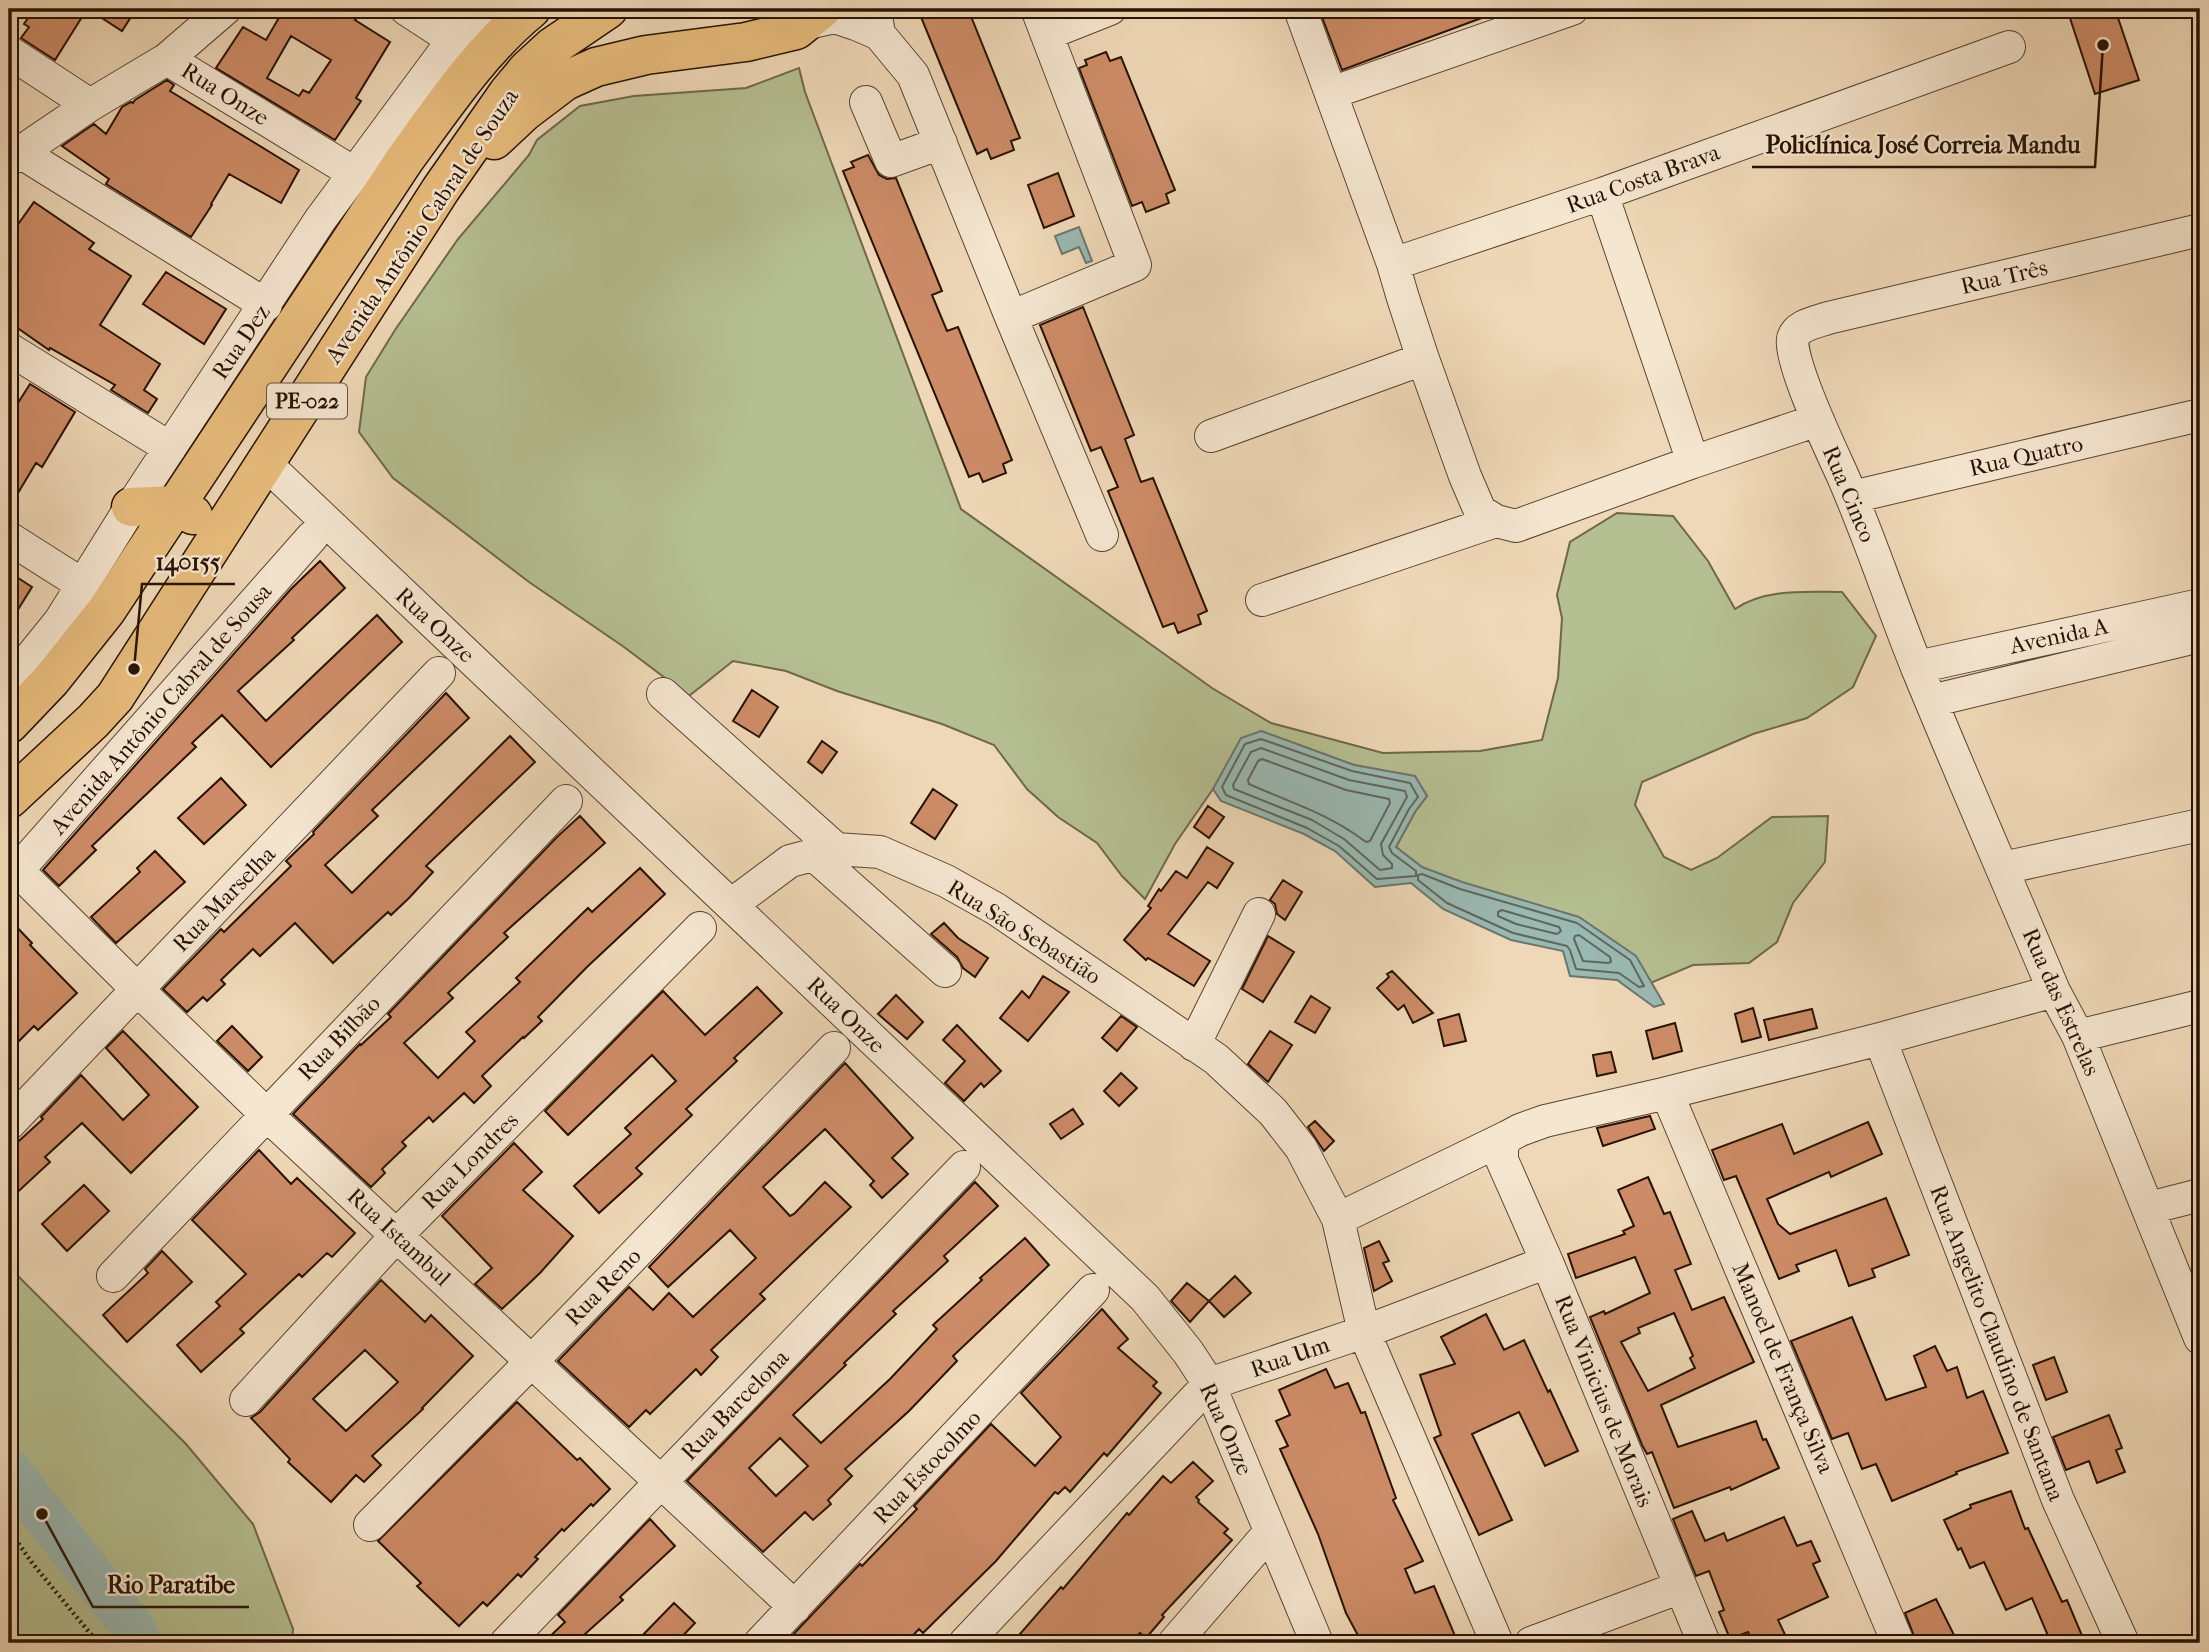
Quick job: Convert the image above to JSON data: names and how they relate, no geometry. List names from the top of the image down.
{
  "streets": {
    "highway": ["Avenida Antônio Cabral de Souza", "PE-022"],
    "street": [
      "Rua Onze",
      "Rua Costa Brava",
      "Rua Três",
      "Rua Dez",
      "Rua Quatro",
      "Rua Cinco",
      "Avenida A",
      "Avenida Antônio Cabral de Sousa",
      "Rua Marselha",
      "Rua São Sebastião",
      "Rua das Estrelas",
      "Rua Bilbão",
      "Rua Londres",
      "Rua Istambul",
      "Rua Reno",
      "Rua Angelito Claudino de Santana",
      "Rua Um",
      "Manoel de França Silva",
      "Rua Vinicius de Morais",
      "Rua Barcelona",
      "Rua Estocolmo"
    ]
  },
  "crossings": [
    ["Rua Onze", "Avenida Antônio Cabral de Souza"],
    ["Rua Onze", "Rua Dez"],
    ["Rua Onze", "Rua São Sebastião"],
    ["Rua Onze", "Rua Um"],
    ["Avenida Antônio Cabral de Souza", "Rua Dez"],
    ["Rua Três", "Rua Cinco"],
    ["Rua Quatro", "Rua Cinco"],
    ["Rua Cinco", "Avenida A"],
    ["Rua Cinco", "Rua das Estrelas"],
    ["Avenida A", "Rua das Estrelas"],
    ["Avenida Antônio Cabral de Sousa", "Rua Istambul"],
    ["Rua Marselha", "Rua Istambul"],
    ["Rua São Sebastião", "Rua Um"],
    ["Rua Bilbão", "Rua Istambul"],
    ["Rua Londres", "Rua Istambul"],
    ["Rua Istambul", "Rua Reno"],
    ["Rua Istambul", "Rua Barcelona"],
    ["Rua Istambul", "Rua Estocolmo"],
    ["Rua Um", "Rua Vinicius de Morais"]
  ],
  "places": ["Policlínica José Correia Mandu", "140155", "Rio Paratibe"]
}
